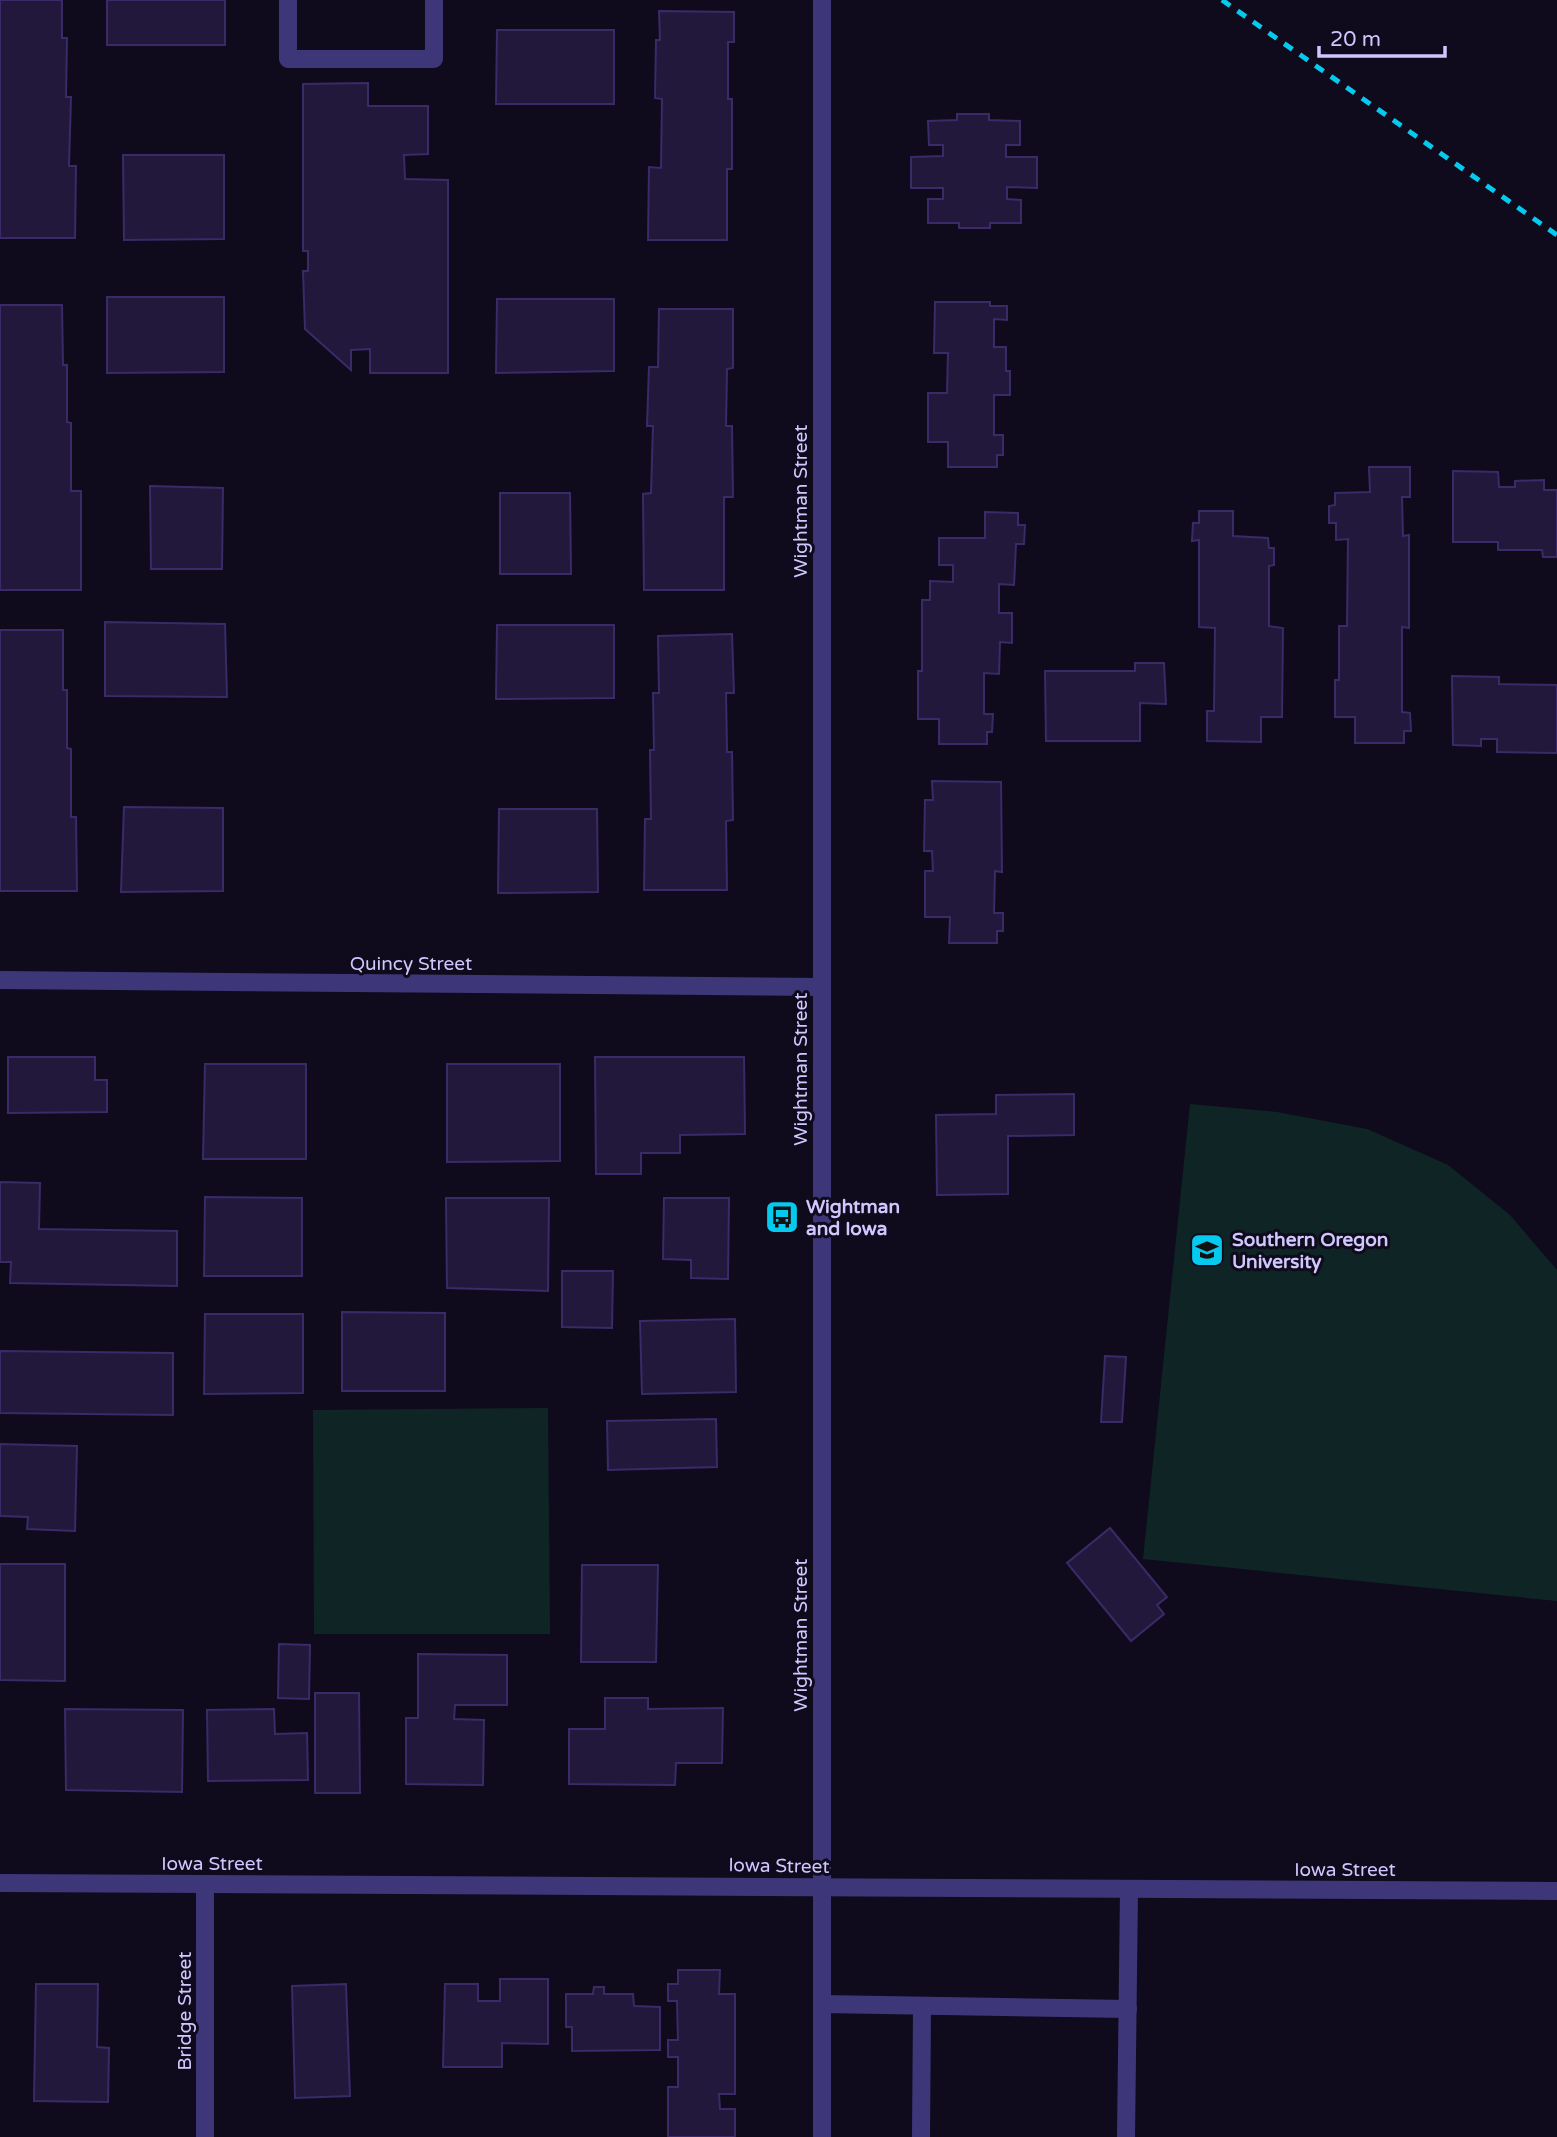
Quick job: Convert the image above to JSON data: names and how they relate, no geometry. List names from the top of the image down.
{
  "streets": {
    "street": [
      "Wightman Street",
      "Quincy Street",
      "Iowa Street",
      "Bridge Street"
    ]
  },
  "crossings": [
    ["Wightman Street", "Quincy Street"],
    ["Wightman Street", "Iowa Street"],
    ["Iowa Street", "Bridge Street"]
  ],
  "places": {
    "bus stop": ["Wightman and Iowa"],
    "school or university": ["Southern Oregon University"]
  },
  "scale_bar": "20 m"
}
